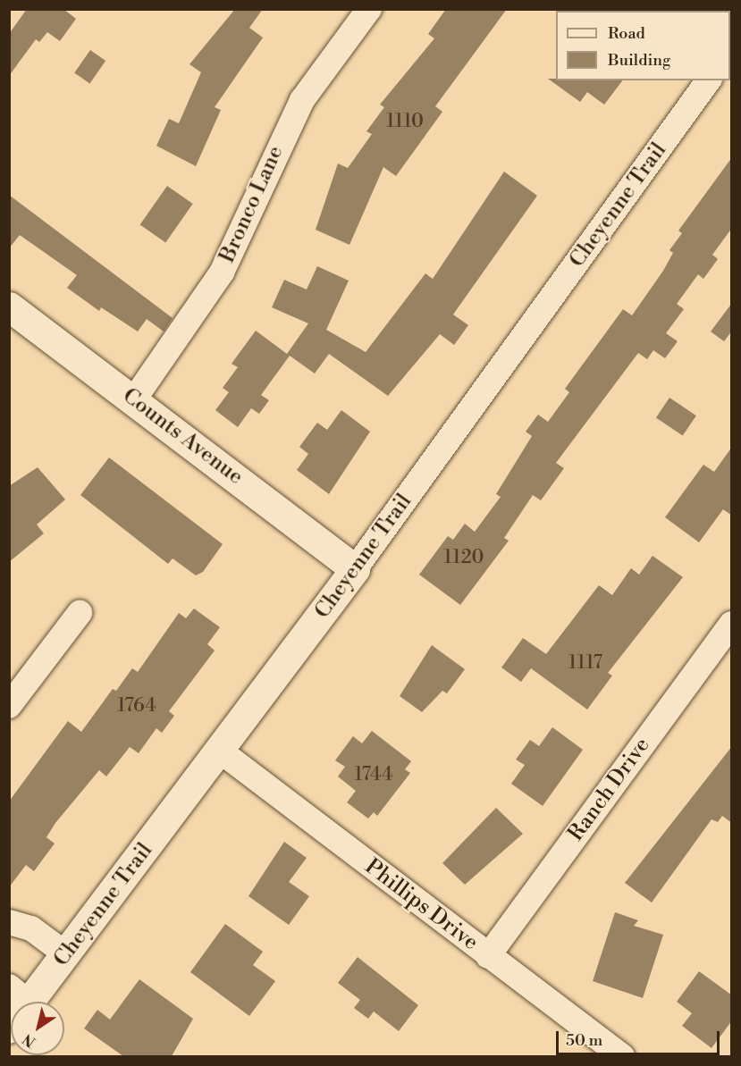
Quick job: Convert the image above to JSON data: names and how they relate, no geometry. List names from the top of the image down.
{
  "streets": {
    "street": [
      "Bronco Lane",
      "Cheyenne Trail",
      "Counts Avenue",
      "Ranch Drive",
      "Phillips Drive"
    ]
  },
  "crossings": [
    ["Bronco Lane", "Counts Avenue"],
    ["Cheyenne Trail", "Counts Avenue"],
    ["Cheyenne Trail", "Phillips Drive"],
    ["Ranch Drive", "Phillips Drive"]
  ],
  "house_numbers": [
    "1110",
    "1120",
    "1117",
    "1764",
    "1744"
  ],
  "legend": ["Road", "Building"],
  "scale_bar": "50 m",
  "north": "bottom left"
}
